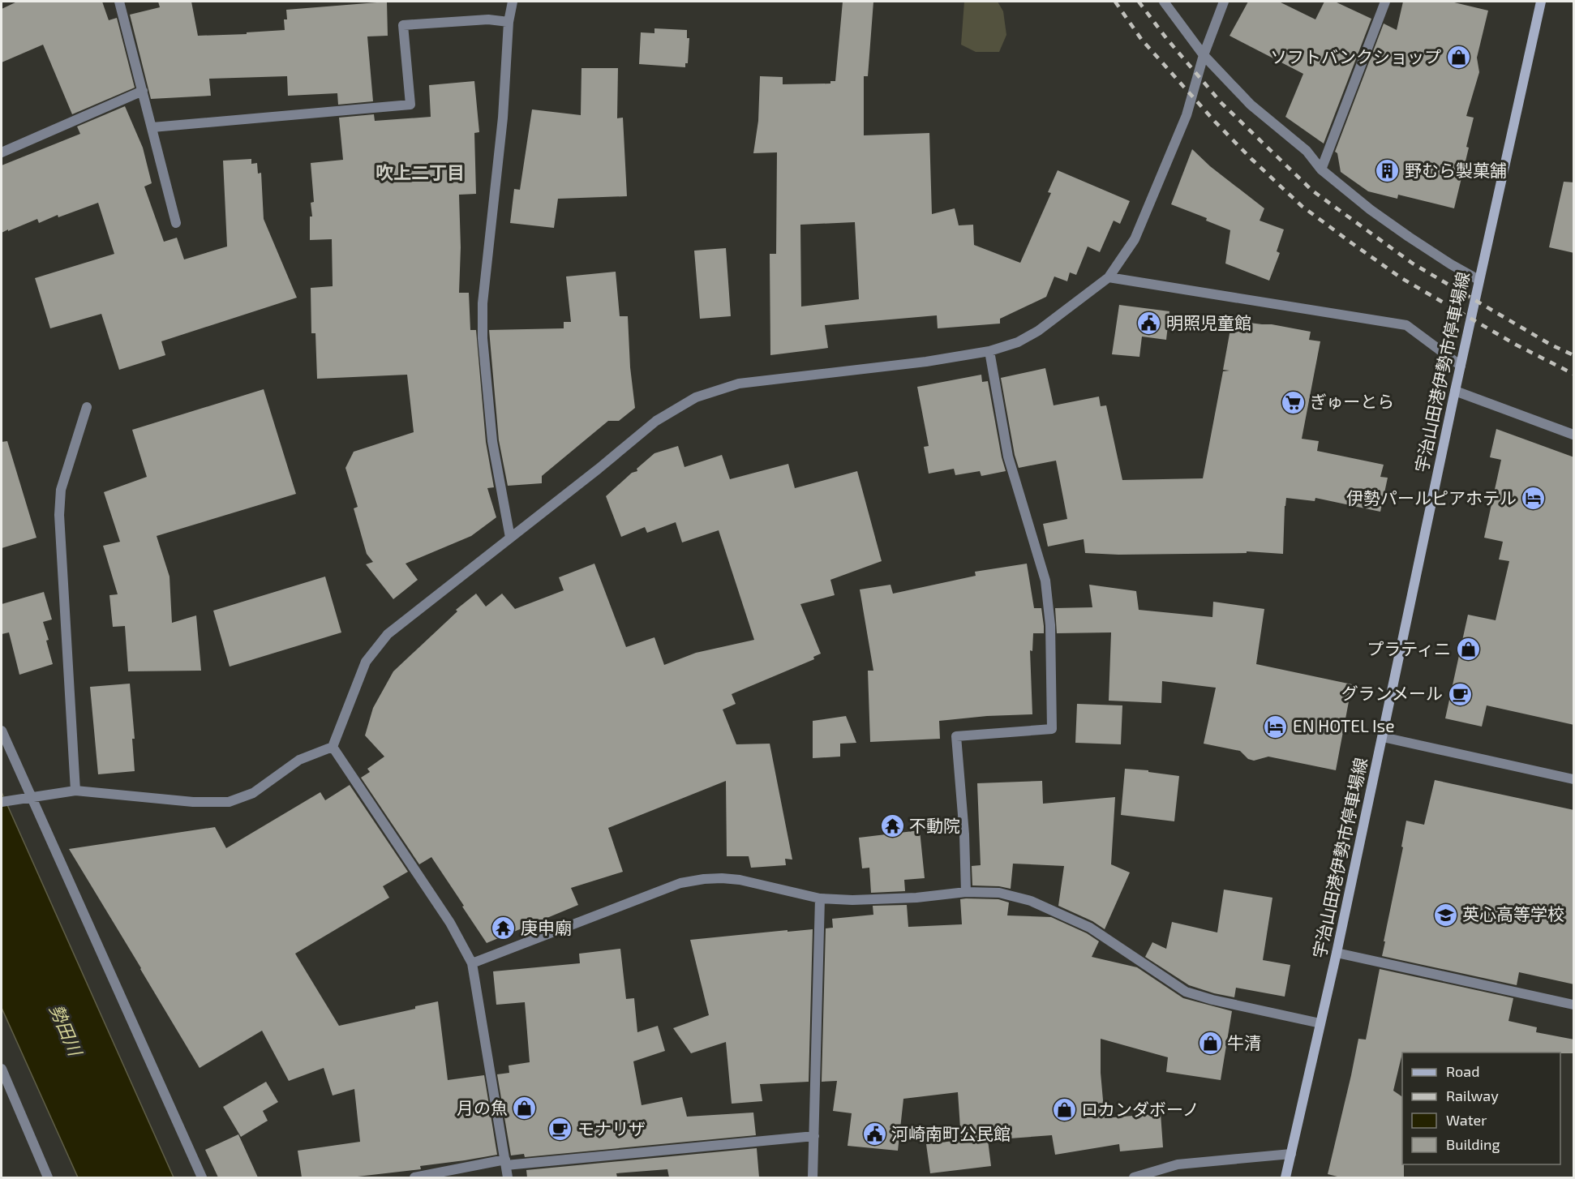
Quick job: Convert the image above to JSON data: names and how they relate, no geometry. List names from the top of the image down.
{
  "streets": {
    "main road": ["宇治山田港伊勢市停車場線"]
  },
  "districts": ["吹上二丁目"],
  "water": ["勢田川"],
  "places": {
    "shop": [
      "ソフトバンクショップ",
      "プラティニ",
      "牛清",
      "月の魚",
      "ロカンダボーノ"
    ],
    "building": ["野むら製菓舗"],
    "public building": ["明照児童館", "河崎南町公民館"],
    "supermarket": ["ぎゅーとら"],
    "hotel": ["伊勢パールピアホテル", "EN HOTEL Ise"],
    "cafe": ["グランメール", "モナリザ"],
    "temple": ["不動院", "庚申廟"],
    "school or university": ["英心高等学校"]
  },
  "legend": [
    "Road",
    "Railway",
    "Water",
    "Building"
  ]
}
